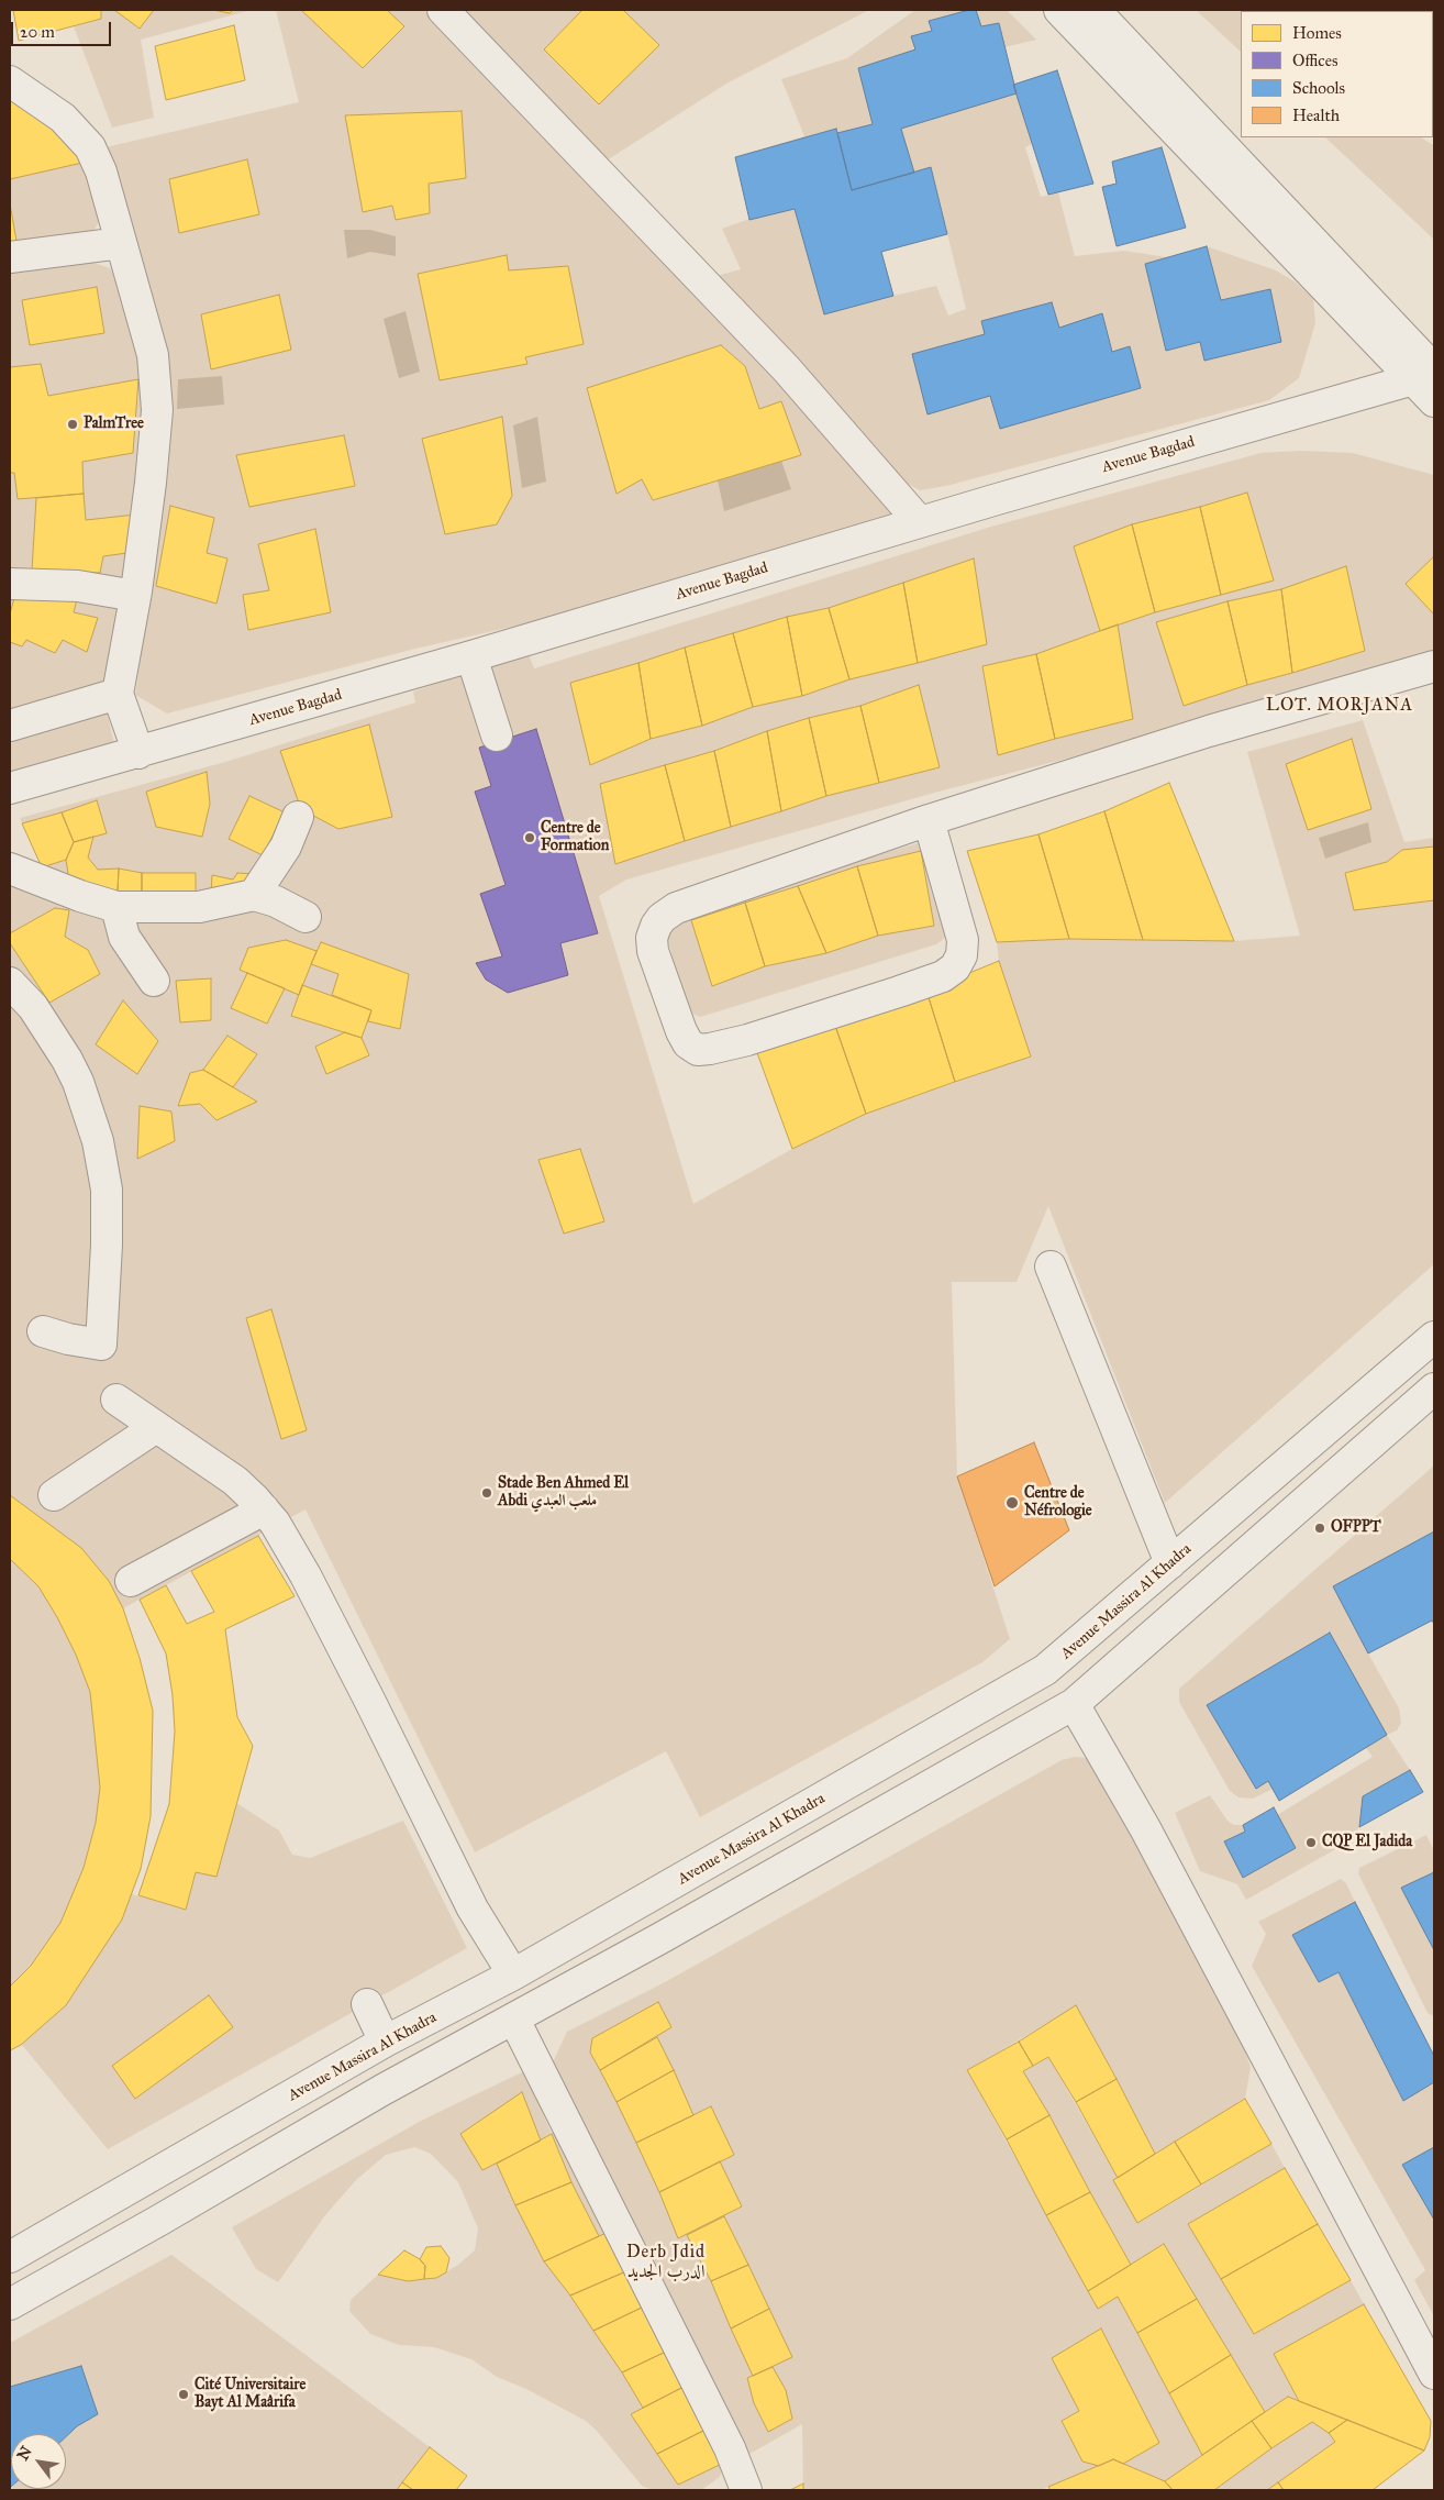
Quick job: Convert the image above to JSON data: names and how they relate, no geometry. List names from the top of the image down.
{
  "streets": {
    "street": ["Avenue Bagdad", "Avenue Massira Al Khadra"]
  },
  "districts": ["LOT. MORJANA", "Derb Jdid الدرب الجديد"],
  "places": [
    "PalmTree",
    "Centre de Formation",
    "Stade Ben Ahmed El Abdi ملعب العبدي",
    "Centre de Néfrologie",
    "OFPPT",
    "CQP El Jadida",
    "Cité Universitaire Bayt Al Maârifa"
  ],
  "legend": [
    "Homes",
    "Offices",
    "Schools",
    "Health"
  ],
  "scale_bar": "20 m",
  "north": "top left"
}
